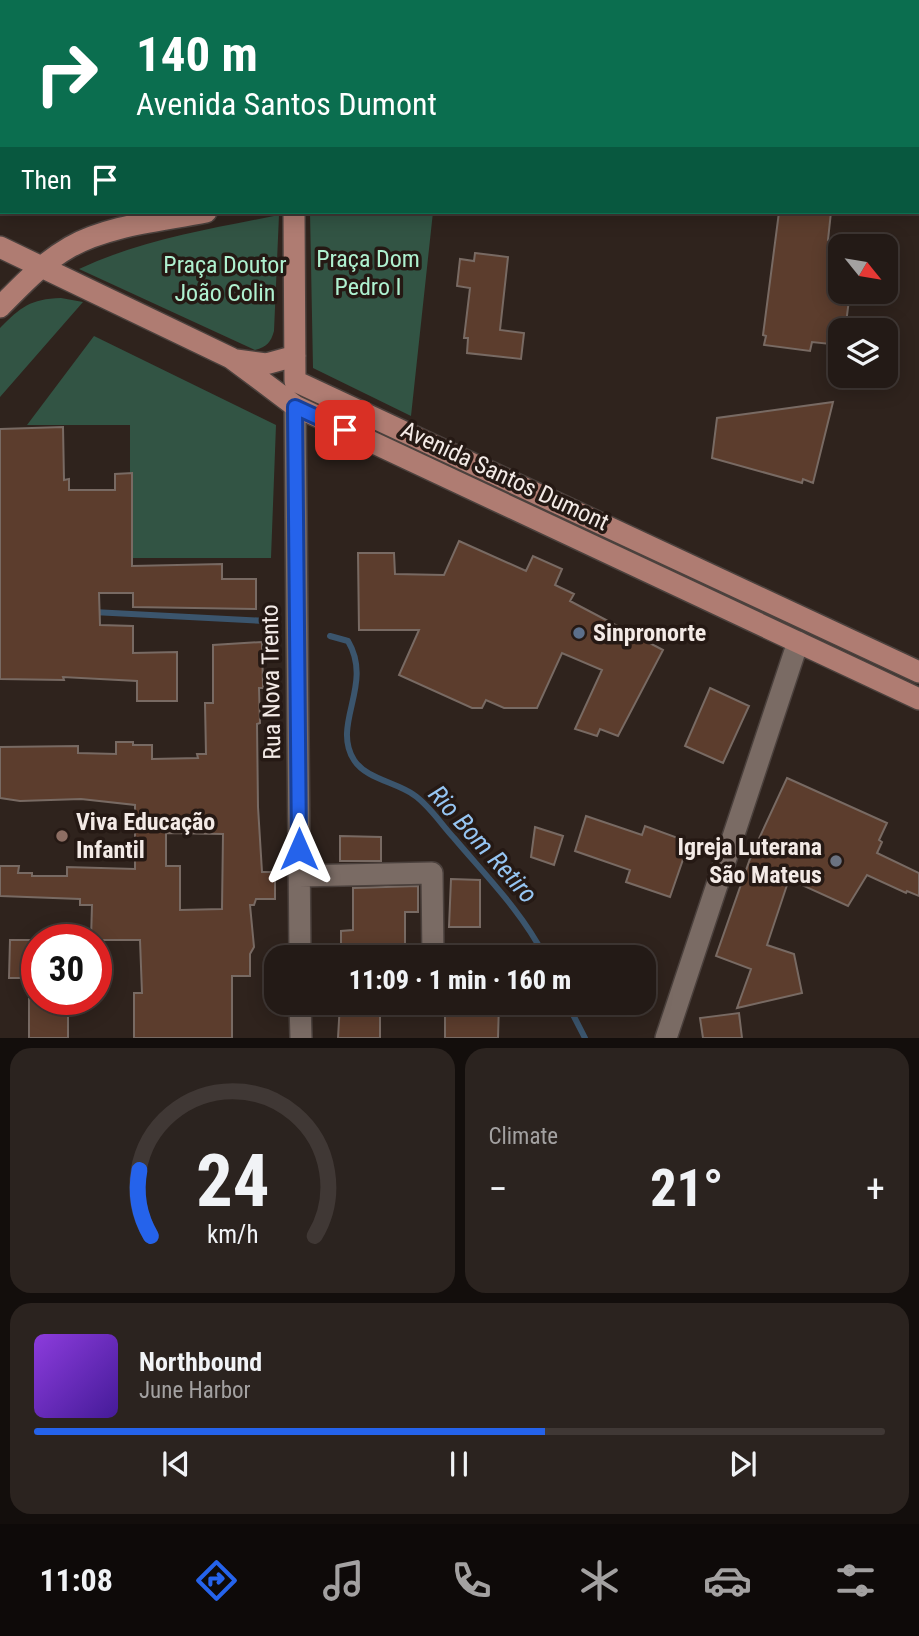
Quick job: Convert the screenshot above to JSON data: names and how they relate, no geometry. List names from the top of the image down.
{
  "streets": {
    "main road": ["Avenida Santos Dumont"],
    "street": ["Rua Nova Trento"]
  },
  "crossings": [
    ["Avenida Santos Dumont", "Rua Nova Trento"]
  ],
  "water": ["Rio Bom Retiro"],
  "parks": ["Praça Dom Pedro I", "Praça Doutor João Colin"],
  "places": ["Sinpronorte", "Viva Educação Infantil", "Igreja Luterana São Mateus"],
  "north": "bottom right",
  "page": {
    "turn": ["140 m", "Avenida Santos Dumont"],
    "then": "Then",
    "limit": "30",
    "trip": "11:09 · 1 min · 160 m",
    "tile": "Climate",
    "heat": ["−", "21°", "+"],
    "song": ["Northbound", "June Harbor"],
    "tabs": "11:08",
    "gauge": ["24", "km/h"]
  }
}
